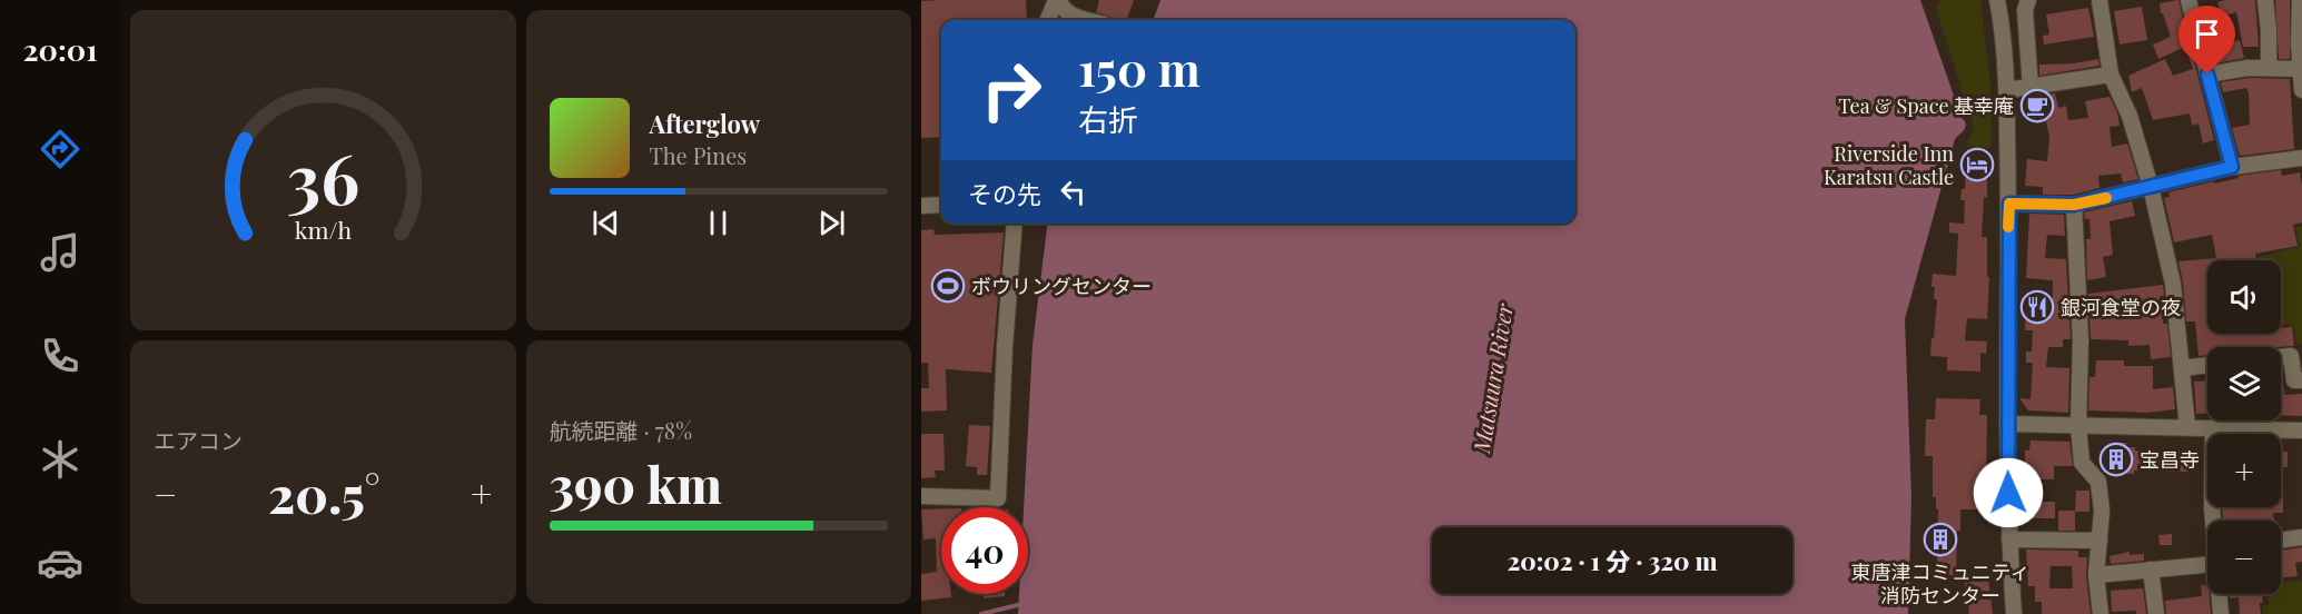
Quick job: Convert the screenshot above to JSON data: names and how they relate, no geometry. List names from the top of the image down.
{
  "water": ["Matsuura River"],
  "places": {
    "cafe": ["Tea & Space 基幸庵"],
    "hotel": ["Riverside Inn Karatsu Castle"],
    "sports": ["ボウリングセンター"],
    "restaurant": ["銀河食堂の夜"],
    "building": ["宝昌寺", "東唐津コミュニティ 消防センター"]
  },
  "page": {
    "tabs": "20:01",
    "turn": ["150 m", "右折"],
    "song": ["Afterglow", "The Pines"],
    "then": "その先",
    "map_buttons": ["+", "−"],
    "tile": [
      "エアコン",
      ["航続距離 · 78%", "390 km"]
    ],
    "heat": ["−", "20.5°", "+"],
    "limit": "40",
    "trip": "20:02 · 1 分 · 320 m",
    "gauge": ["36", "km/h"]
  }
}
